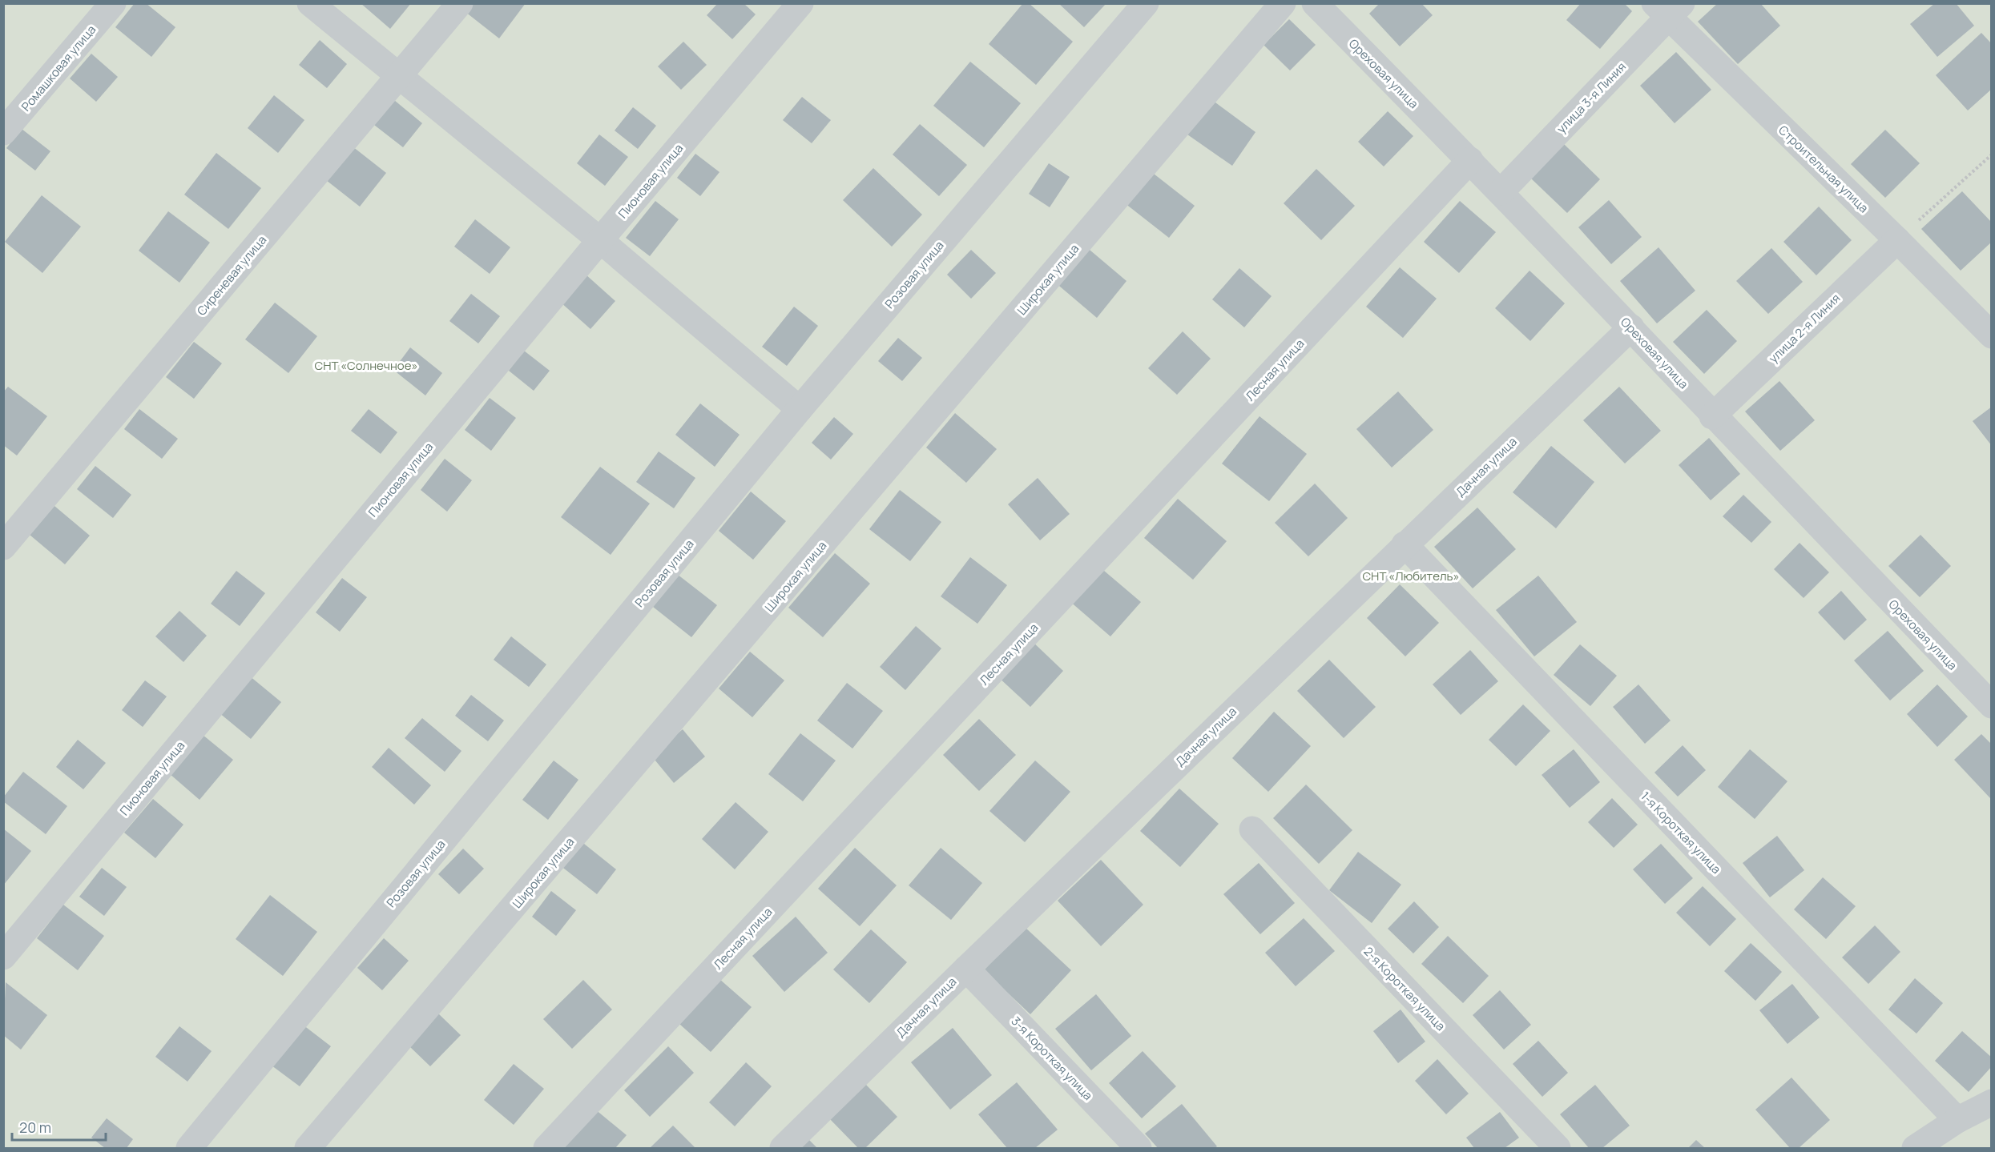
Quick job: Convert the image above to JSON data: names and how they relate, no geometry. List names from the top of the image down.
{
  "streets": {
    "street": [
      "Ромашковая улица",
      "Ореховая улица",
      "улица 3-я Линия",
      "Строительная улица",
      "Пионовая улица",
      "Розовая улица",
      "Сиреневая улица",
      "Широкая улица",
      "улица 2-я Линия",
      "Лесная улица",
      "Дачная улица",
      "1-я Короткая улица",
      "2-я Короткая улица",
      "3-я Короткая улица"
    ]
  },
  "crossings": [
    ["Ореховая улица", "улица 3-я Линия"],
    ["Ореховая улица", "улица 2-я Линия"],
    ["Ореховая улица", "Лесная улица"],
    ["Ореховая улица", "Дачная улица"],
    ["улица 3-я Линия", "Строительная улица"],
    ["Строительная улица", "улица 2-я Линия"],
    ["Дачная улица", "1-я Короткая улица"],
    ["Дачная улица", "3-я Короткая улица"]
  ],
  "parks": ["СНТ «Солнечное»", "СНТ «Любитель»"],
  "scale_bar": "20 m"
}
